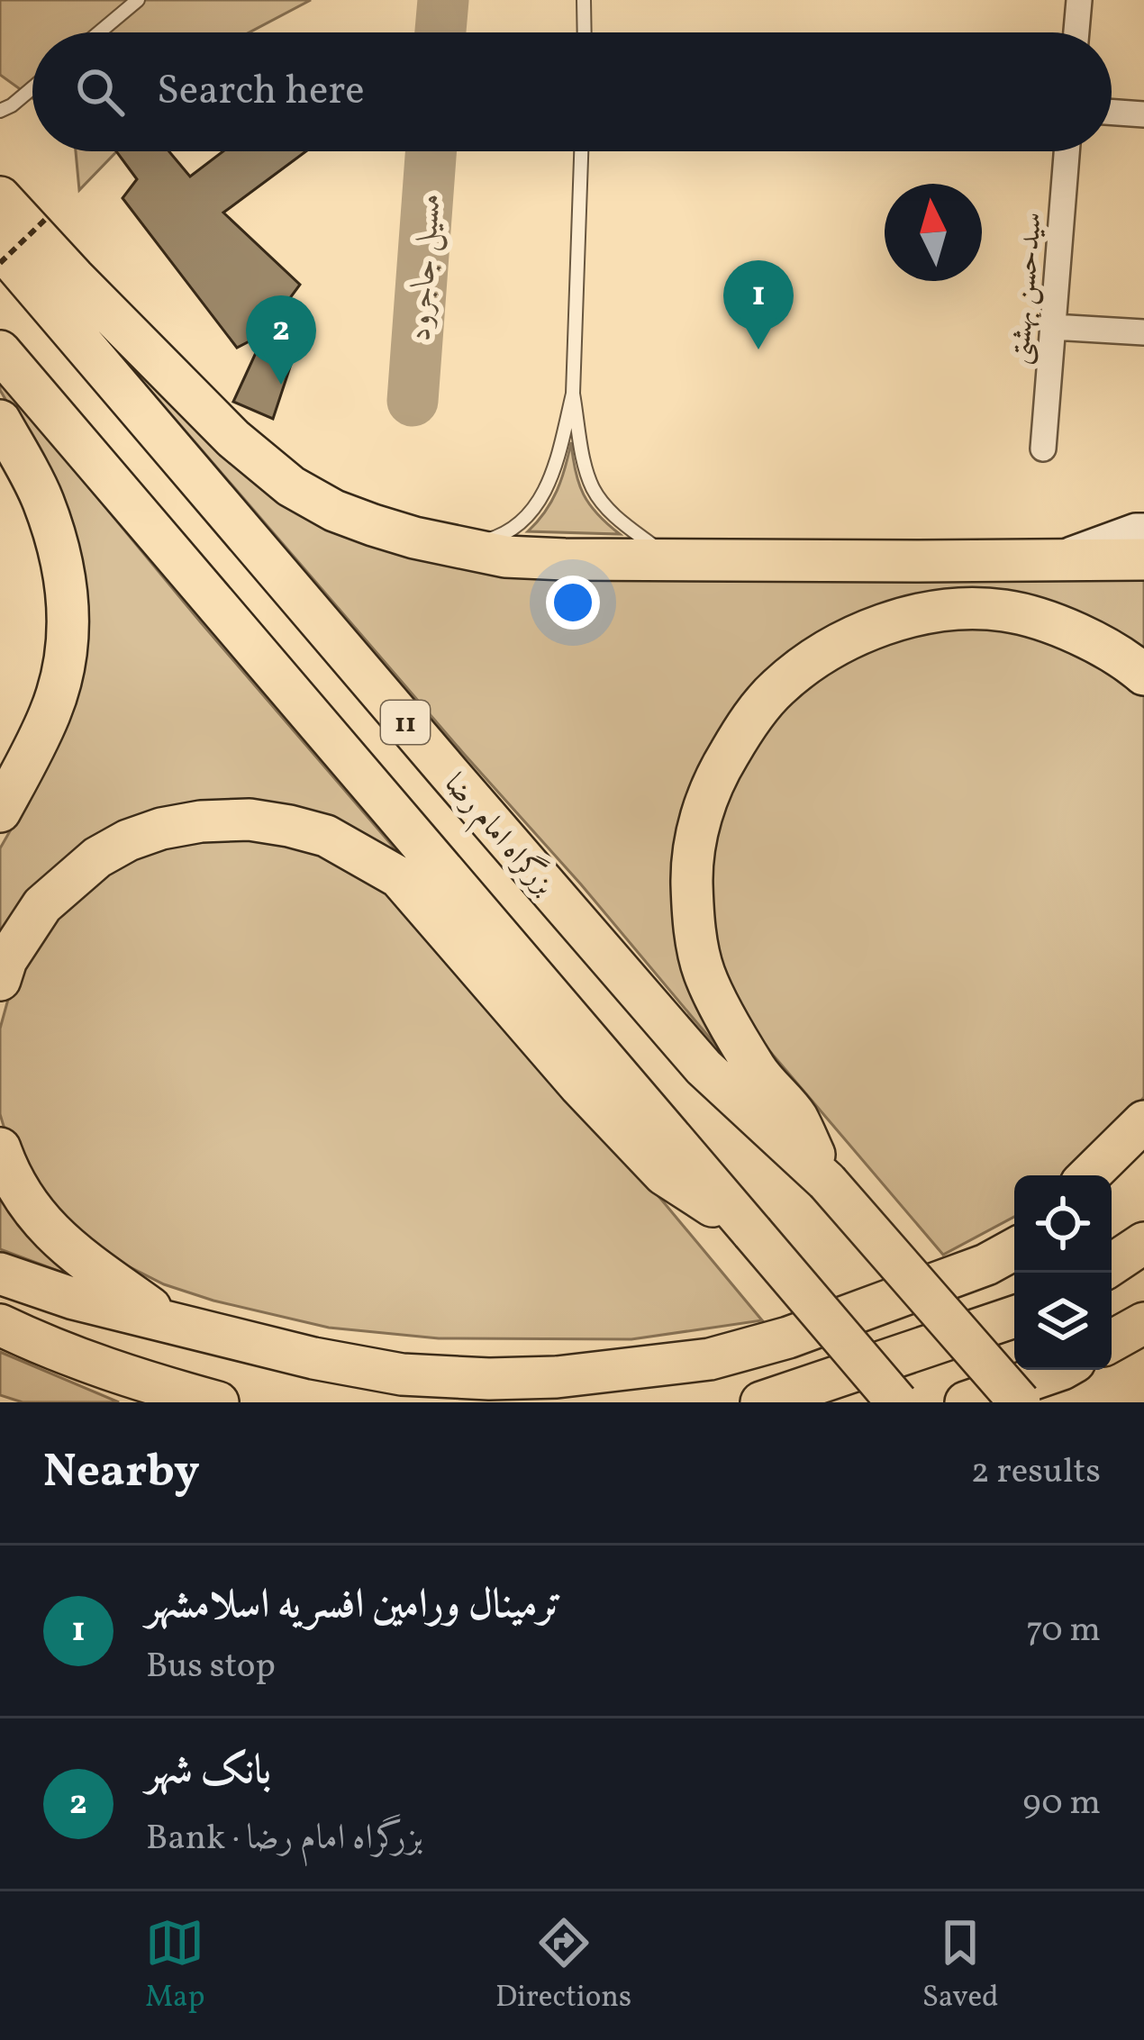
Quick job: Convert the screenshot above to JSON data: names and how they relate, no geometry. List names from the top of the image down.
{
  "streets": {
    "highway": ["11", "بزرگراه امام رضا"],
    "street": ["سیدحسن بهشتی"]
  },
  "water": ["مسیل جاجرود"],
  "north": "top",
  "page": {
    "search": "Search here",
    "pins": ["1", "2"],
    "heading": ["Nearby", "2 results"],
    "list": [
      {
        "mark": "1",
        "name": "ترمینال ورامین افسریه اسلامشهر",
        "note": "Bus stop",
        "value": "70 m"
      },
      {
        "mark": "2",
        "name": "بانک شهر",
        "note": "Bank · بزرگراه امام رضا",
        "value": "90 m"
      }
    ],
    "nav": ["Map", "Directions", "Saved"]
  }
}
